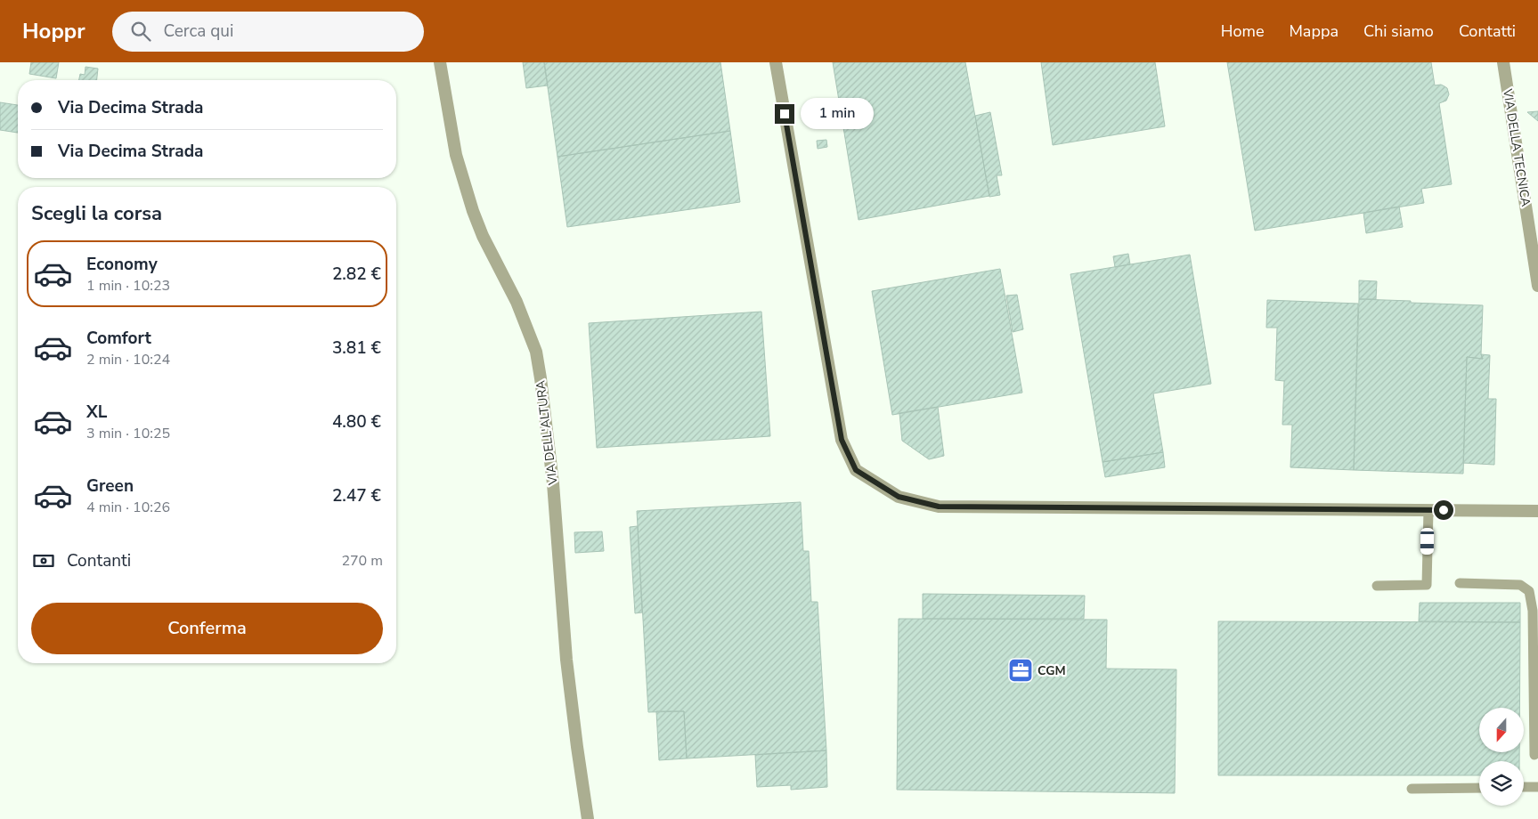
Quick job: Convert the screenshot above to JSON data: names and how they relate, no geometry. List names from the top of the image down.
{
  "streets": {
    "street": ["VIA DELLA TECNICA", "VIA DELL'ALTURA"]
  },
  "places": {
    "office": ["CGM"]
  },
  "north": "bottom",
  "page": {
    "header": "Hoppr",
    "search": "Cerca qui",
    "nav": [
      "Home",
      "Mappa",
      "Chi siamo",
      "Contatti"
    ],
    "banner": ["Via Decima Strada", "Via Decima Strada"],
    "bubble": "1 min",
    "heading": "Scegli la corsa",
    "list": [
      {
        "name": "Economy",
        "note": "1 min · 10:23",
        "value": "2.82 €"
      },
      {
        "name": "Comfort",
        "note": "2 min · 10:24",
        "value": "3.81 €"
      },
      {
        "name": "XL",
        "note": "3 min · 10:25",
        "value": "4.80 €"
      },
      {
        "name": "Green",
        "note": "4 min · 10:26",
        "value": "2.47 €"
      }
    ],
    "pay": ["Contanti", "270 m"],
    "buttons": "Conferma"
  }
}
